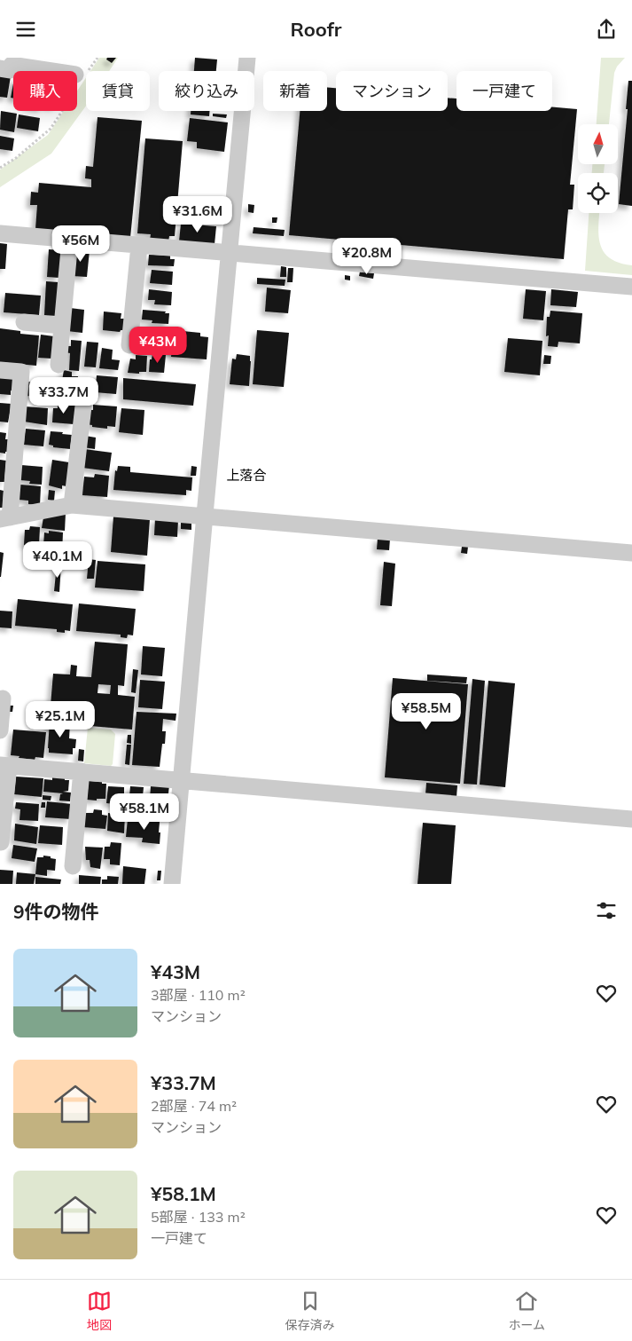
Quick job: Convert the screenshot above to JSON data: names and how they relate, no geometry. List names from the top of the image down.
{
  "districts": ["上落合"],
  "north": "top",
  "page": {
    "header": "Roofr",
    "chip": [
      "購入",
      "賃貸",
      "絞り込み",
      "新着",
      "マンション",
      "一戸建て"
    ],
    "price": [
      "¥31.6M",
      "¥56M",
      "¥20.8M",
      "¥43M",
      "¥33.7M",
      "¥40.1M",
      "¥58.5M",
      "¥25.1M",
      "¥58.1M"
    ],
    "heading": "9件の物件",
    "list": [
      {
        "name": "¥43M",
        "note": "3部屋 · 110 m² · マンション"
      },
      {
        "name": "¥33.7M",
        "note": "2部屋 · 74 m² · マンション"
      },
      {
        "name": "¥58.1M",
        "note": "5部屋 · 133 m² · 一戸建て"
      }
    ],
    "tabs": ["地図", "保存済み", "ホーム"]
  }
}
